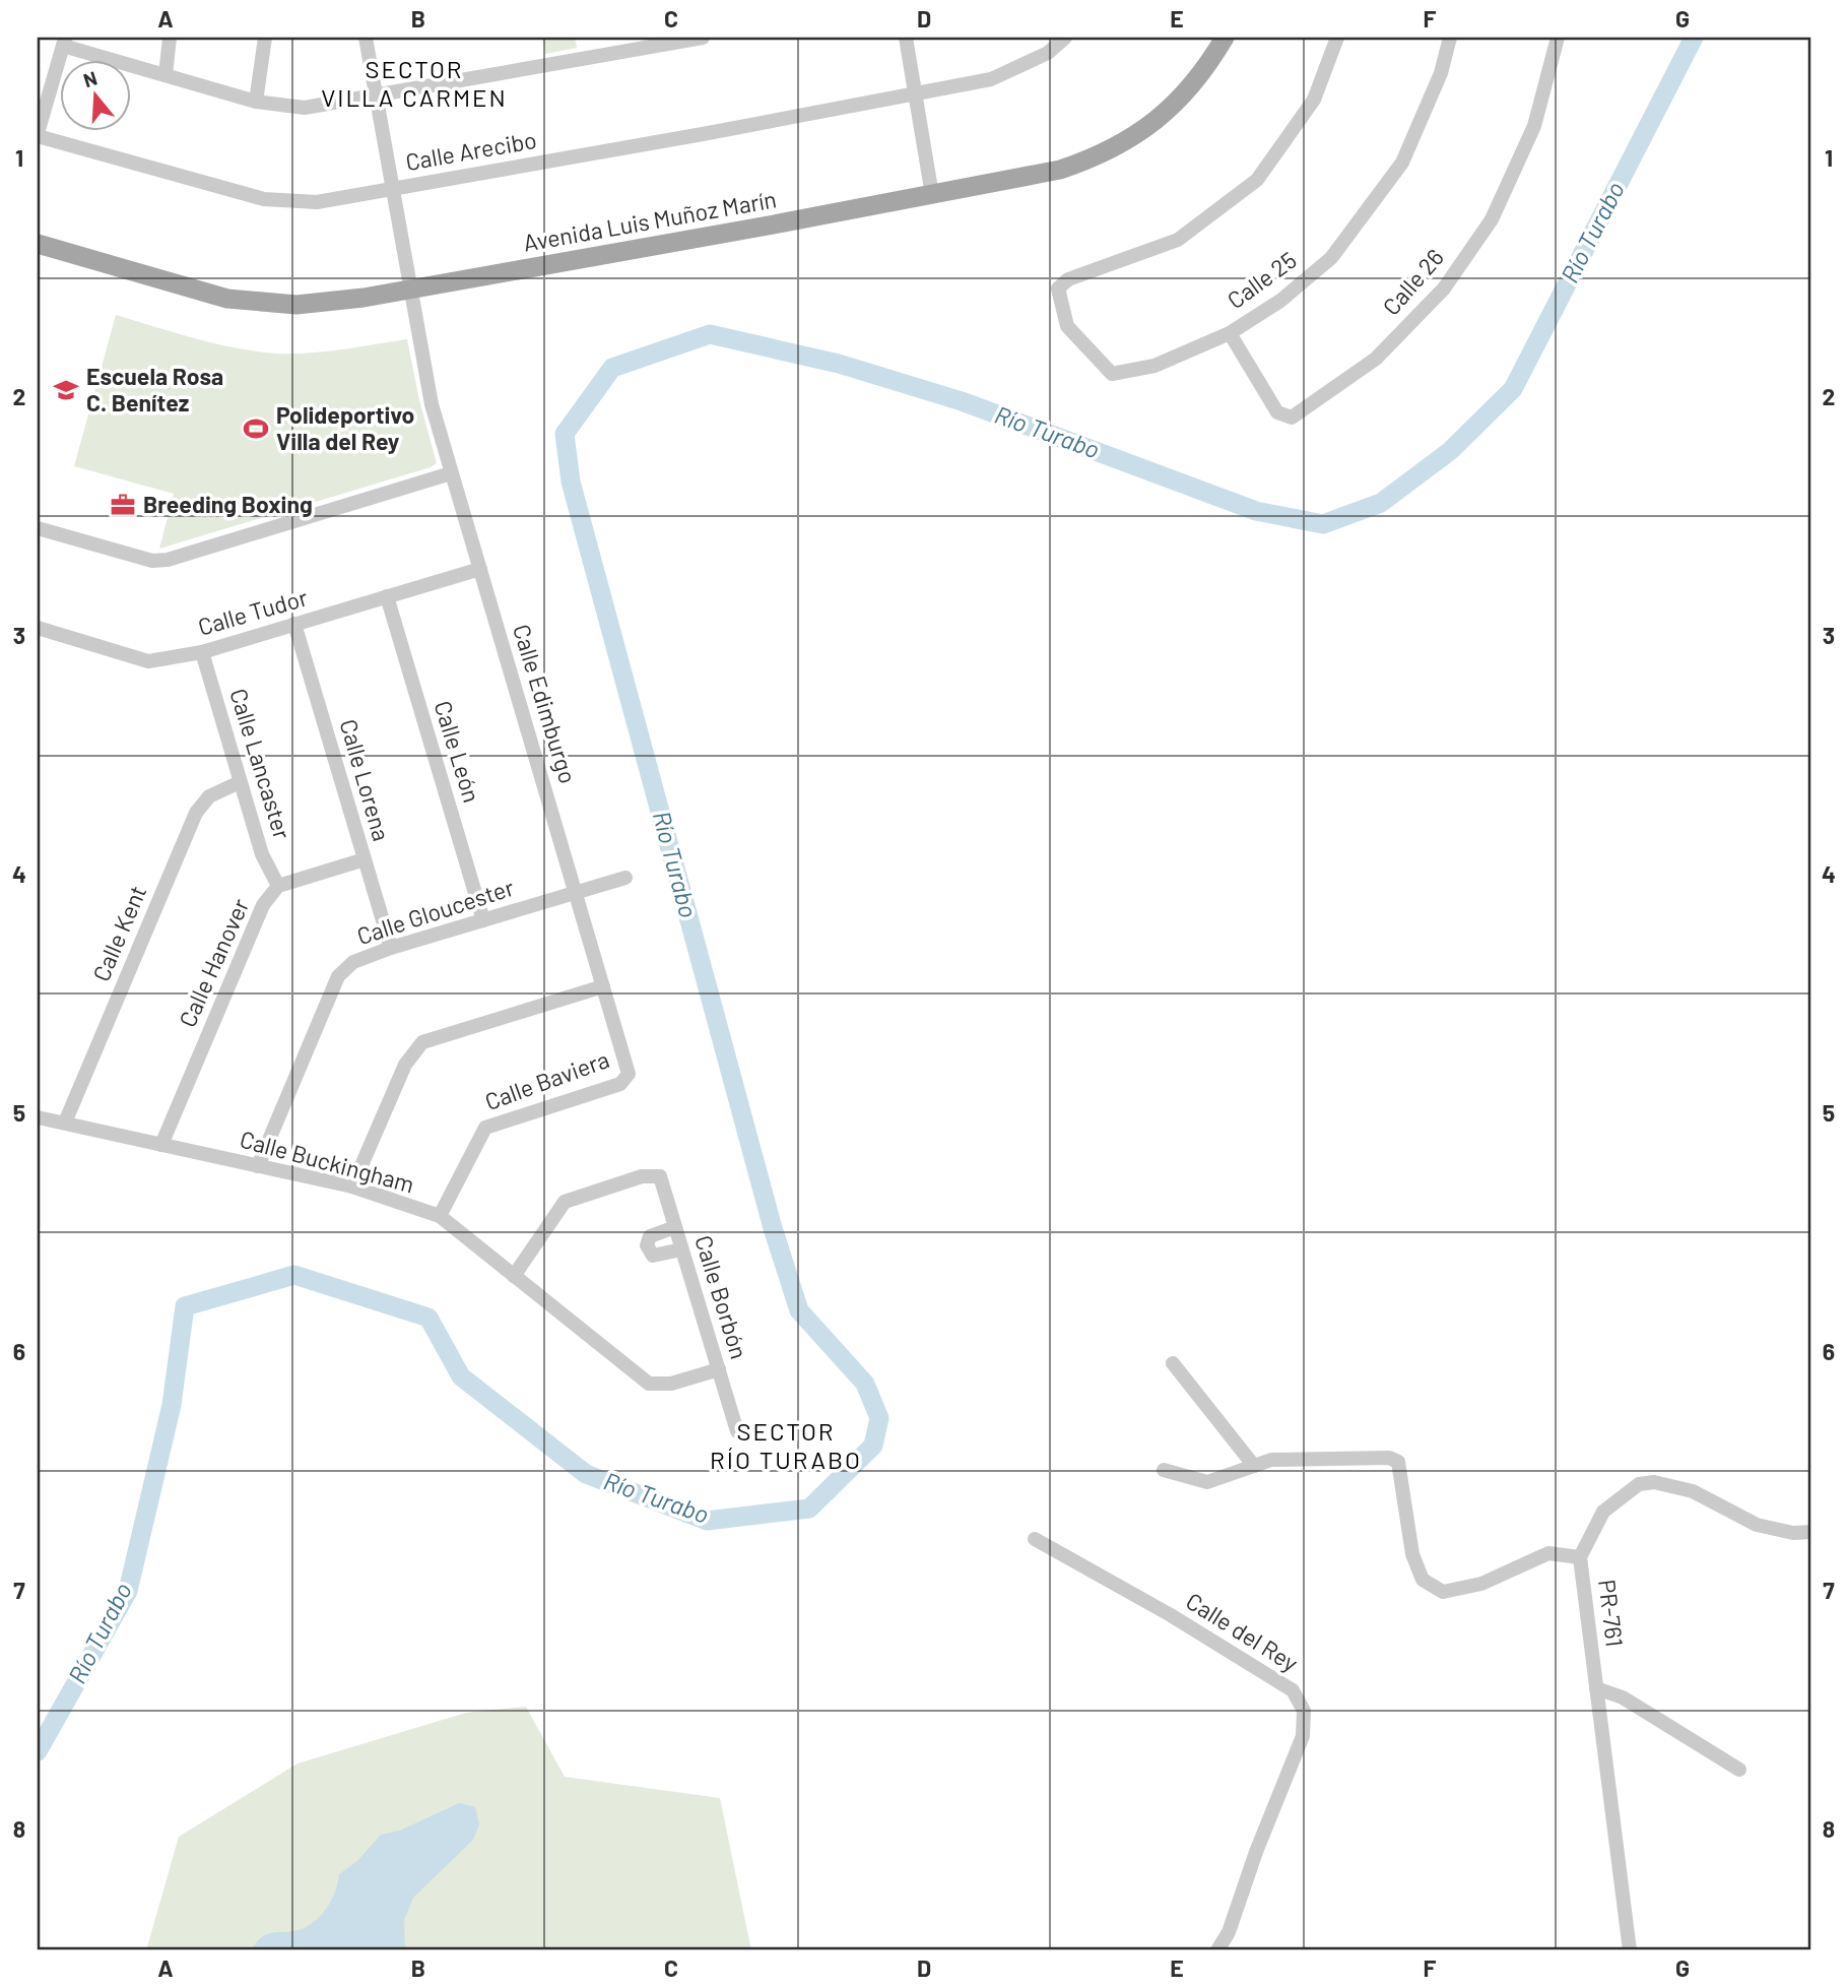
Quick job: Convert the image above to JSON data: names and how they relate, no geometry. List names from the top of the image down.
{
  "streets": {
    "main road": ["Avenida Luis Muñoz Marín"],
    "street": [
      "Calle Arecibo",
      "Calle 25",
      "Calle 26",
      "Calle Tudor",
      "Calle Edimburgo",
      "Calle León",
      "Calle Lancaster",
      "Calle Lorena",
      "Calle Gloucester",
      "Calle Kent",
      "Calle Hanover",
      "Calle Baviera",
      "Calle Buckingham",
      "Calle Borbón",
      "PR-761",
      "Calle del Rey"
    ]
  },
  "crossings": [
    ["Calle Arecibo", "Calle Edimburgo"],
    ["Avenida Luis Muñoz Marín", "Calle Edimburgo"],
    ["Calle 25", "Calle 26"],
    ["Calle Tudor", "Calle Edimburgo"],
    ["Calle Tudor", "Calle León"],
    ["Calle Tudor", "Calle Lancaster"],
    ["Calle Tudor", "Calle Lorena"],
    ["Calle Edimburgo", "Calle Gloucester"],
    ["Calle Edimburgo", "Calle Baviera"],
    ["Calle León", "Calle Gloucester"],
    ["Calle Lancaster", "Calle Kent"],
    ["Calle Lancaster", "Calle Hanover"],
    ["Calle Lorena", "Calle Gloucester"],
    ["Calle Lorena", "Calle Hanover"],
    ["Calle Gloucester", "Calle Buckingham"],
    ["Calle Kent", "Calle Buckingham"],
    ["Calle Hanover", "Calle Buckingham"],
    ["Calle Baviera", "Calle Buckingham"],
    ["Calle Buckingham", "Calle Borbón"]
  ],
  "districts": ["SECTOR VILLA CARMEN", "SECTOR RÍO TURABO"],
  "water": ["Río Turabo"],
  "places": {
    "school or university": ["Escuela Rosa C. Benítez"],
    "sports": ["Polideportivo Villa del Rey"],
    "office": ["Breeding Boxing"]
  },
  "north": "top",
  "grid": {
    "columns": [
      "A",
      "B",
      "C",
      "D",
      "E",
      "F",
      "G"
    ],
    "rows": [
      "1",
      "2",
      "3",
      "4",
      "5",
      "6",
      "7",
      "8"
    ]
  }
}
